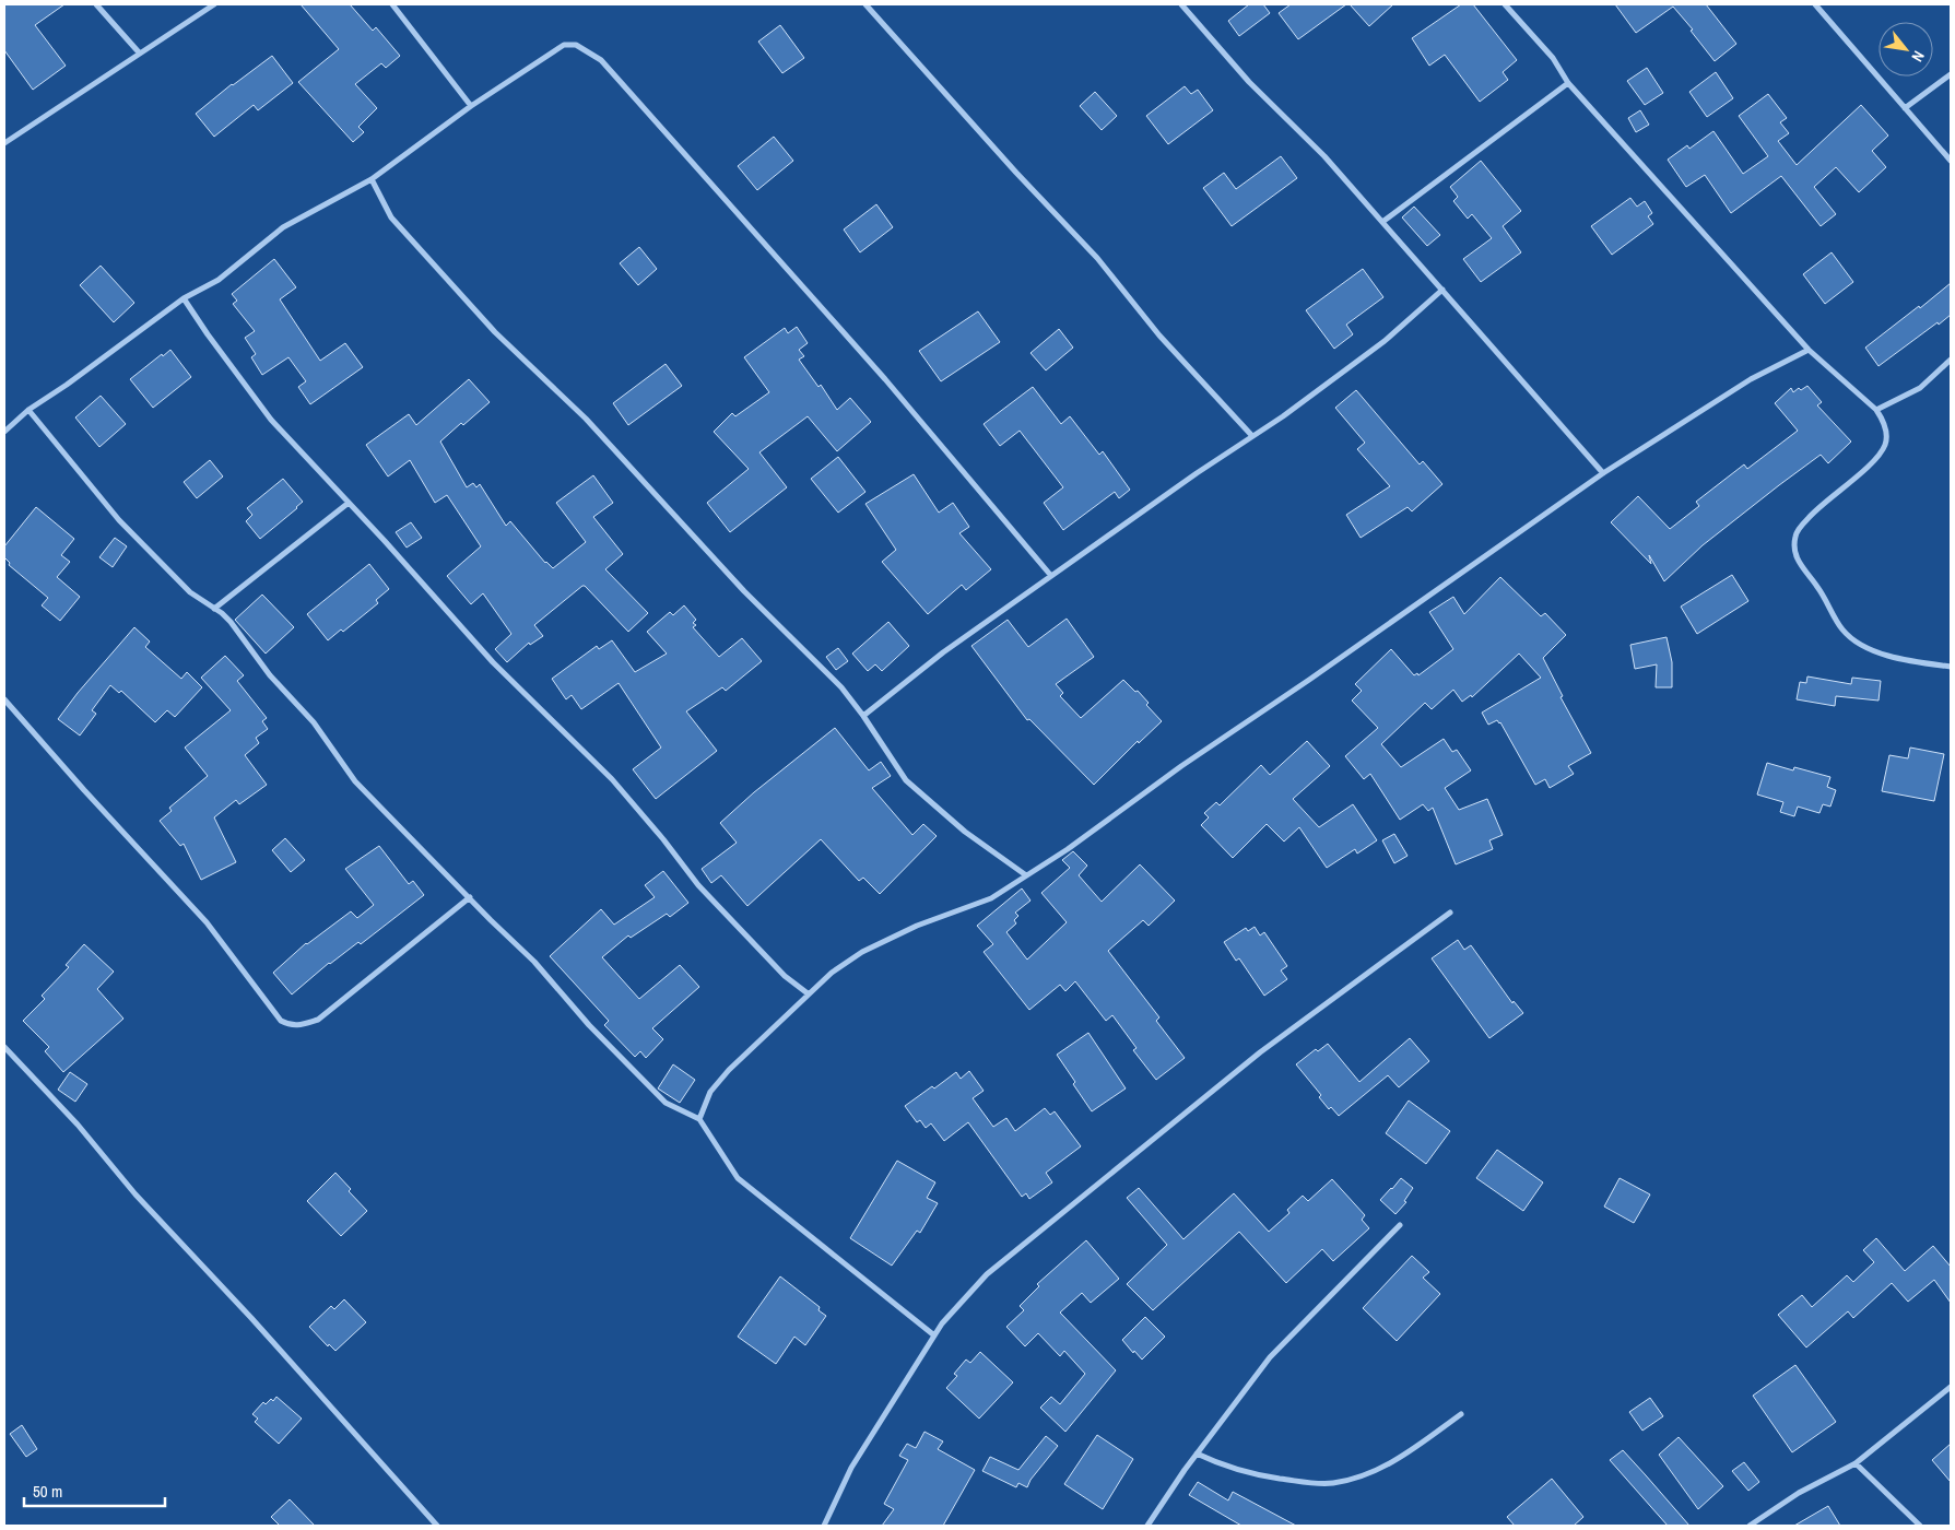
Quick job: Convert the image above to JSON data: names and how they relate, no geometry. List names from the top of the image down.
{
  "scale_bar": "50 m",
  "north": "bottom right"
}
